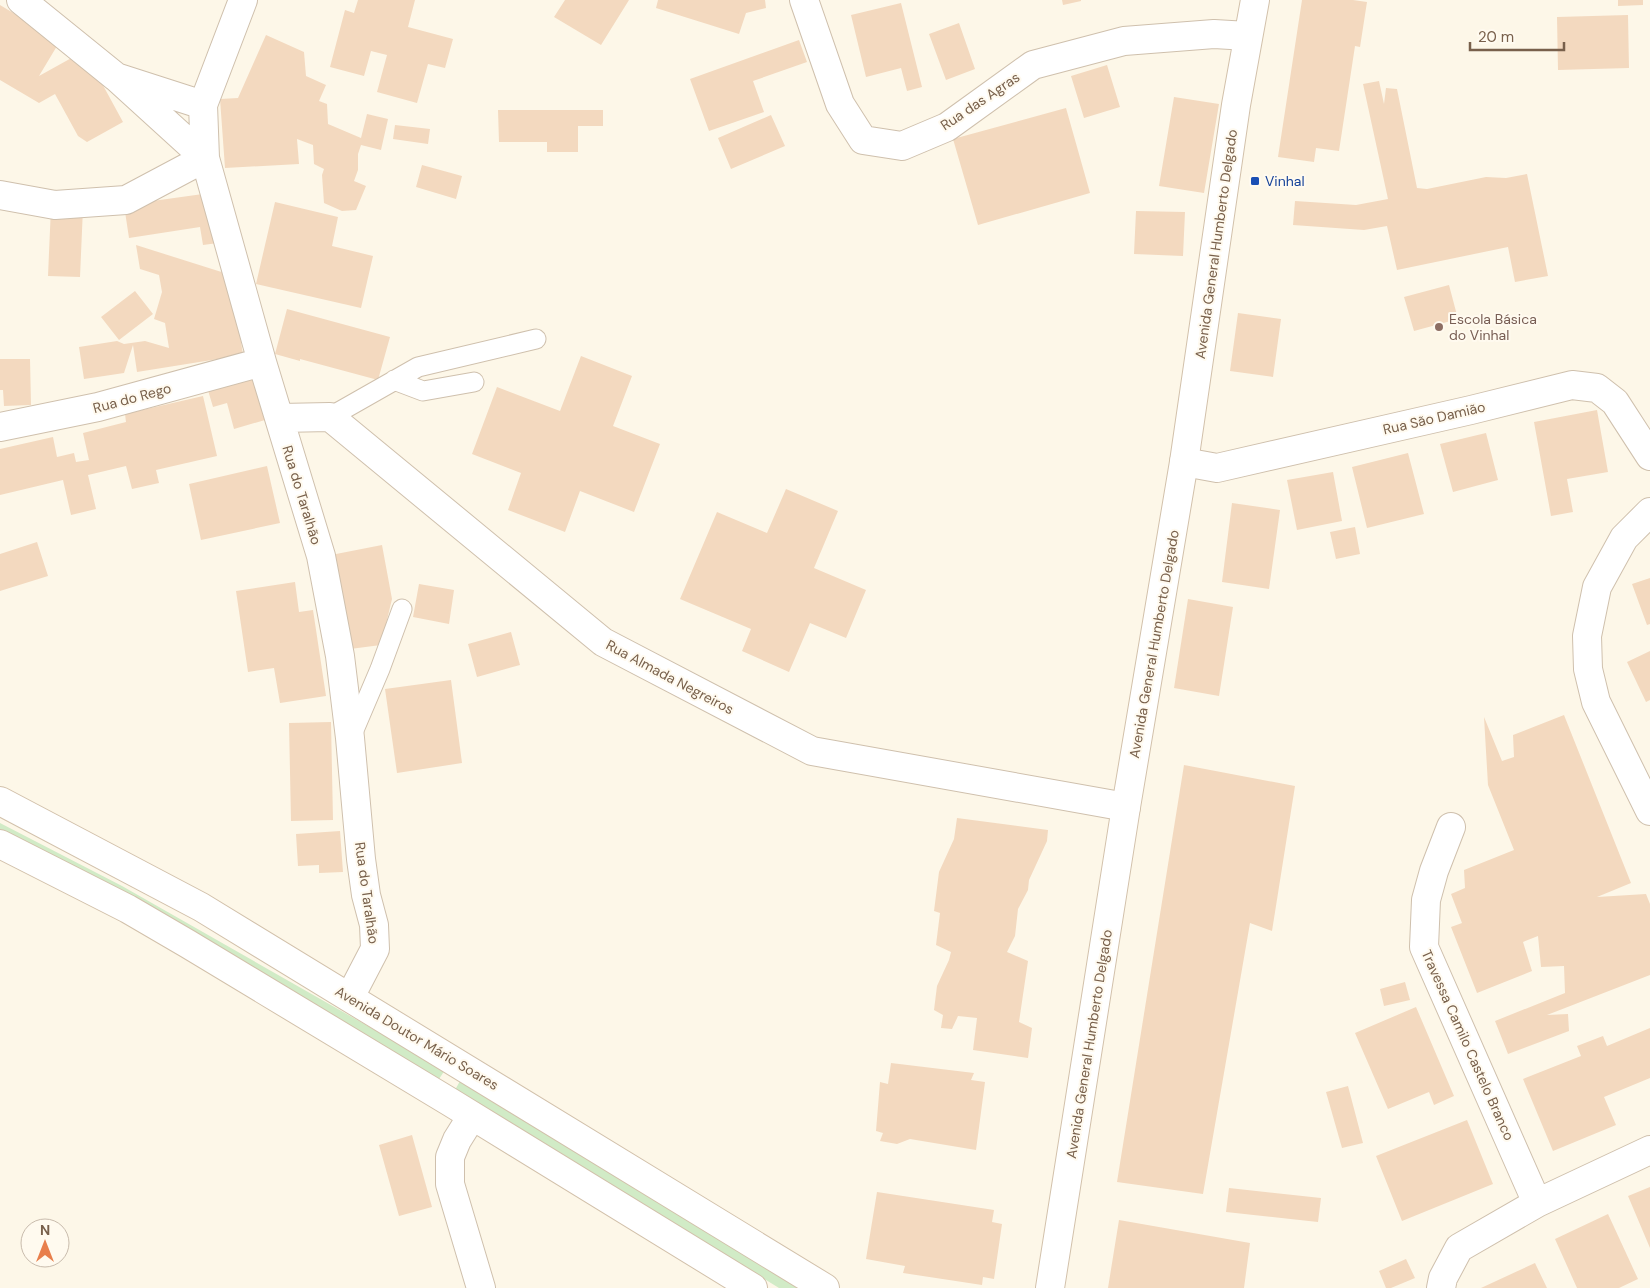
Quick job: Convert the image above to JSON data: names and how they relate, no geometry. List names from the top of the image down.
{
  "streets": {
    "street": [
      "Rua das Agras",
      "Avenida General Humberto Delgado",
      "Rua do Rego",
      "Rua São Damião",
      "Rua do Taralhão",
      "Rua Almada Negreiros",
      "Avenida Doutor Mário Soares",
      "Travessa Camilo Castelo Branco"
    ]
  },
  "crossings": [
    ["Rua das Agras", "Avenida General Humberto Delgado"],
    ["Avenida General Humberto Delgado", "Rua São Damião"],
    ["Avenida General Humberto Delgado", "Rua Almada Negreiros"],
    ["Rua do Rego", "Rua do Taralhão"],
    ["Rua do Taralhão", "Avenida Doutor Mário Soares"]
  ],
  "places": {
    "transit": ["Vinhal"],
    "other": ["Escola Básica do Vinhal"]
  },
  "scale_bar": "20 m",
  "north": "top"
}
